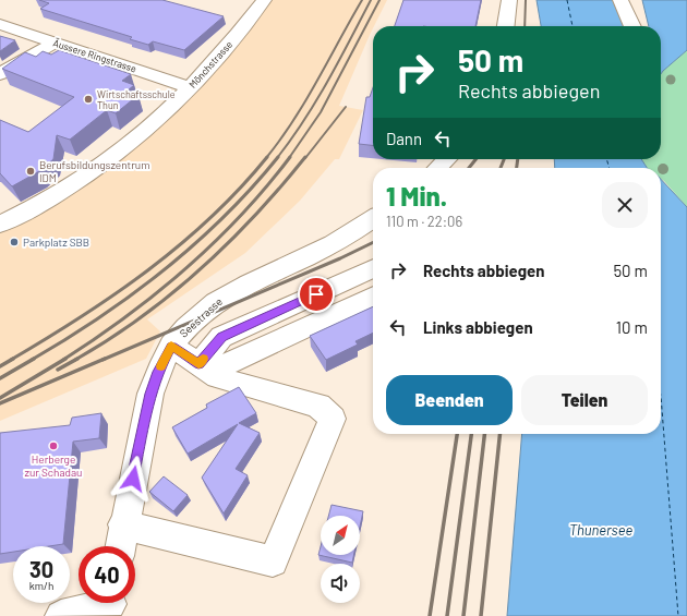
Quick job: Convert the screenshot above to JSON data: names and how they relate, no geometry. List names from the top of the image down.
{
  "streets": {
    "street": ["Äussere Ringstrasse", "Mönchstrasse", "Seestrasse"]
  },
  "crossings": [
    ["Äussere Ringstrasse", "Mönchstrasse"]
  ],
  "water": ["Thunersee"],
  "places": [
    "Wirtschaftsschule Thun",
    "Berufsbildungszentrum IDM",
    "Parkplatz SBB",
    "Herberge zur Schadau"
  ],
  "north": "top right",
  "page": {
    "turn": ["50 m", "Rechts abbiegen"],
    "then": "Dann",
    "heading": ["1 Min.", "110 m · 22:06"],
    "list": [
      {
        "name": "Rechts abbiegen",
        "value": "50 m"
      },
      {
        "name": "Links abbiegen",
        "value": "10 m"
      }
    ],
    "buttons": ["Beenden", "Teilen"],
    "speed": "30 km/h",
    "limit": "40"
  }
}
